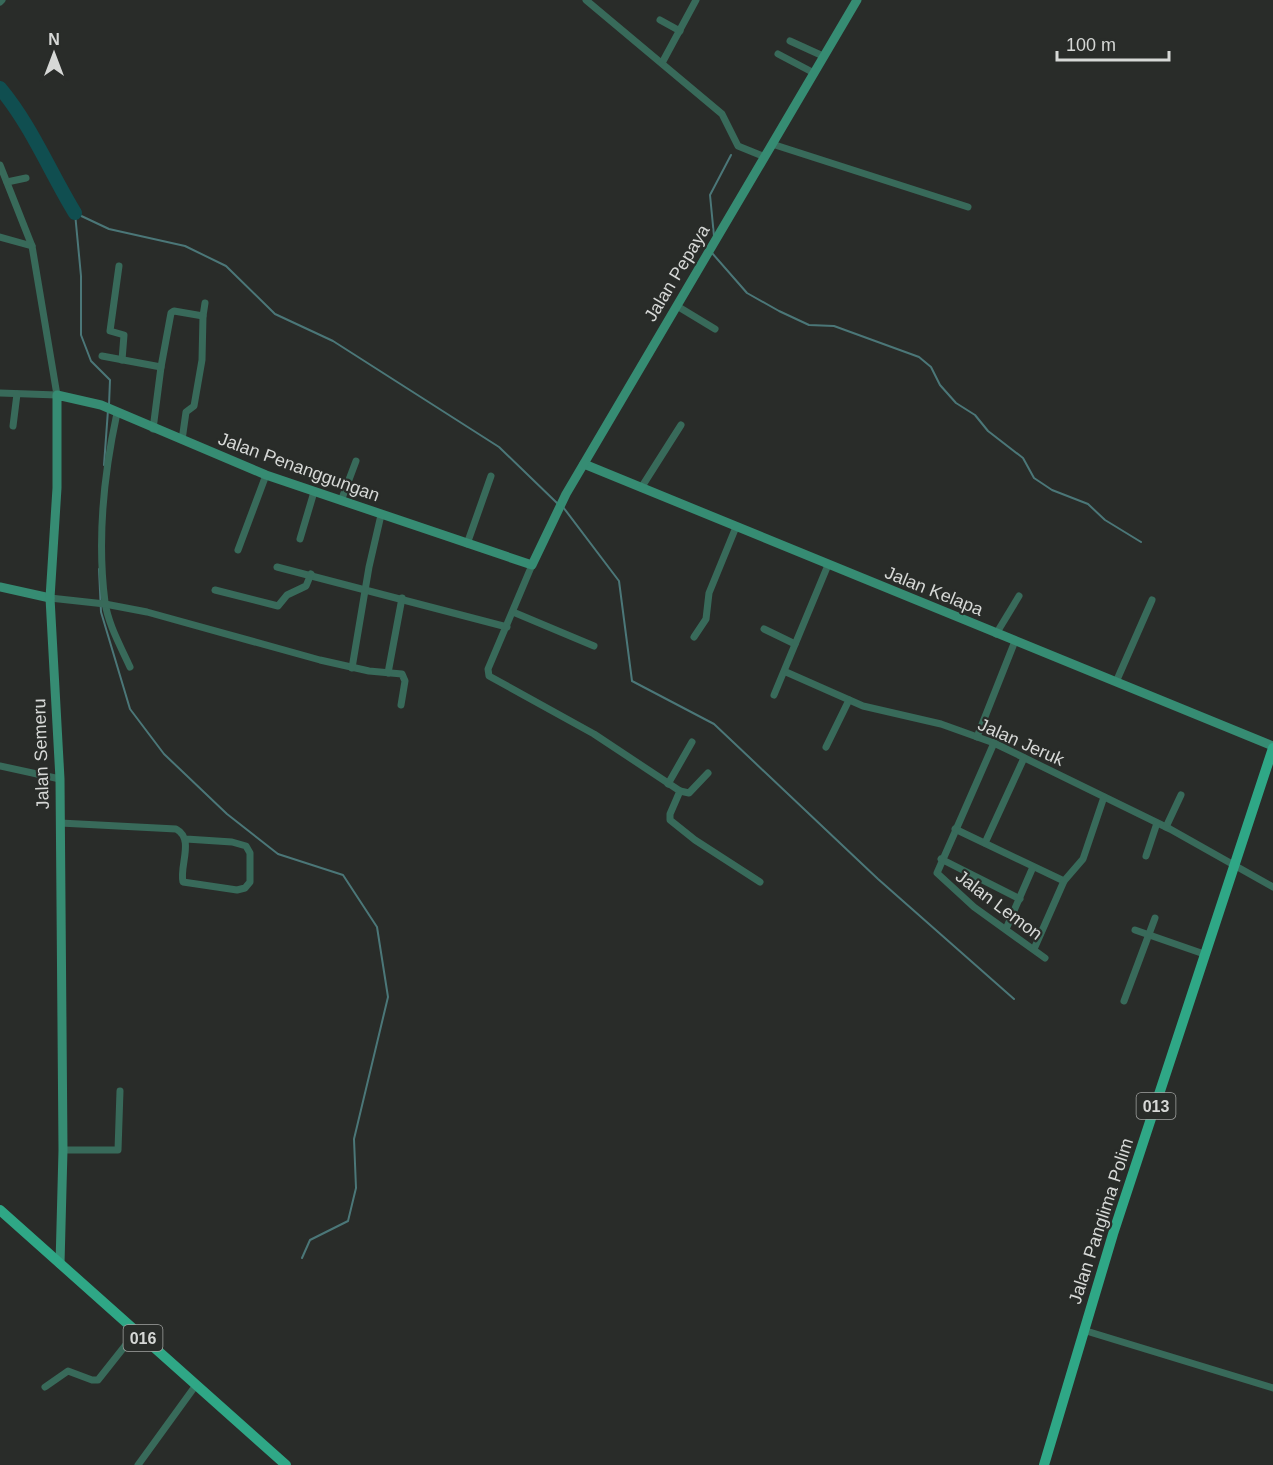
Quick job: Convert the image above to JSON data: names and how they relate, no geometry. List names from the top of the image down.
{
  "streets": {
    "main road": ["013", "Jalan Panglima Polim", "016"],
    "street": [
      "Jalan Pepaya",
      "Jalan Penanggungan",
      "Jalan Kelapa",
      "Jalan Jeruk",
      "Jalan Semeru",
      "Jalan Lemon"
    ]
  },
  "crossings": [
    ["Jalan Pepaya", "Jalan Penanggungan"],
    ["Jalan Pepaya", "Jalan Kelapa"],
    ["Jalan Penanggungan", "Jalan Semeru"],
    ["Jalan Kelapa", "Jalan Panglima Polim"],
    ["Jalan Jeruk", "Jalan Lemon"],
    ["Jalan Jeruk", "Jalan Panglima Polim"],
    ["Jalan Semeru", "016"]
  ],
  "scale_bar": "100 m",
  "north": "top"
}
